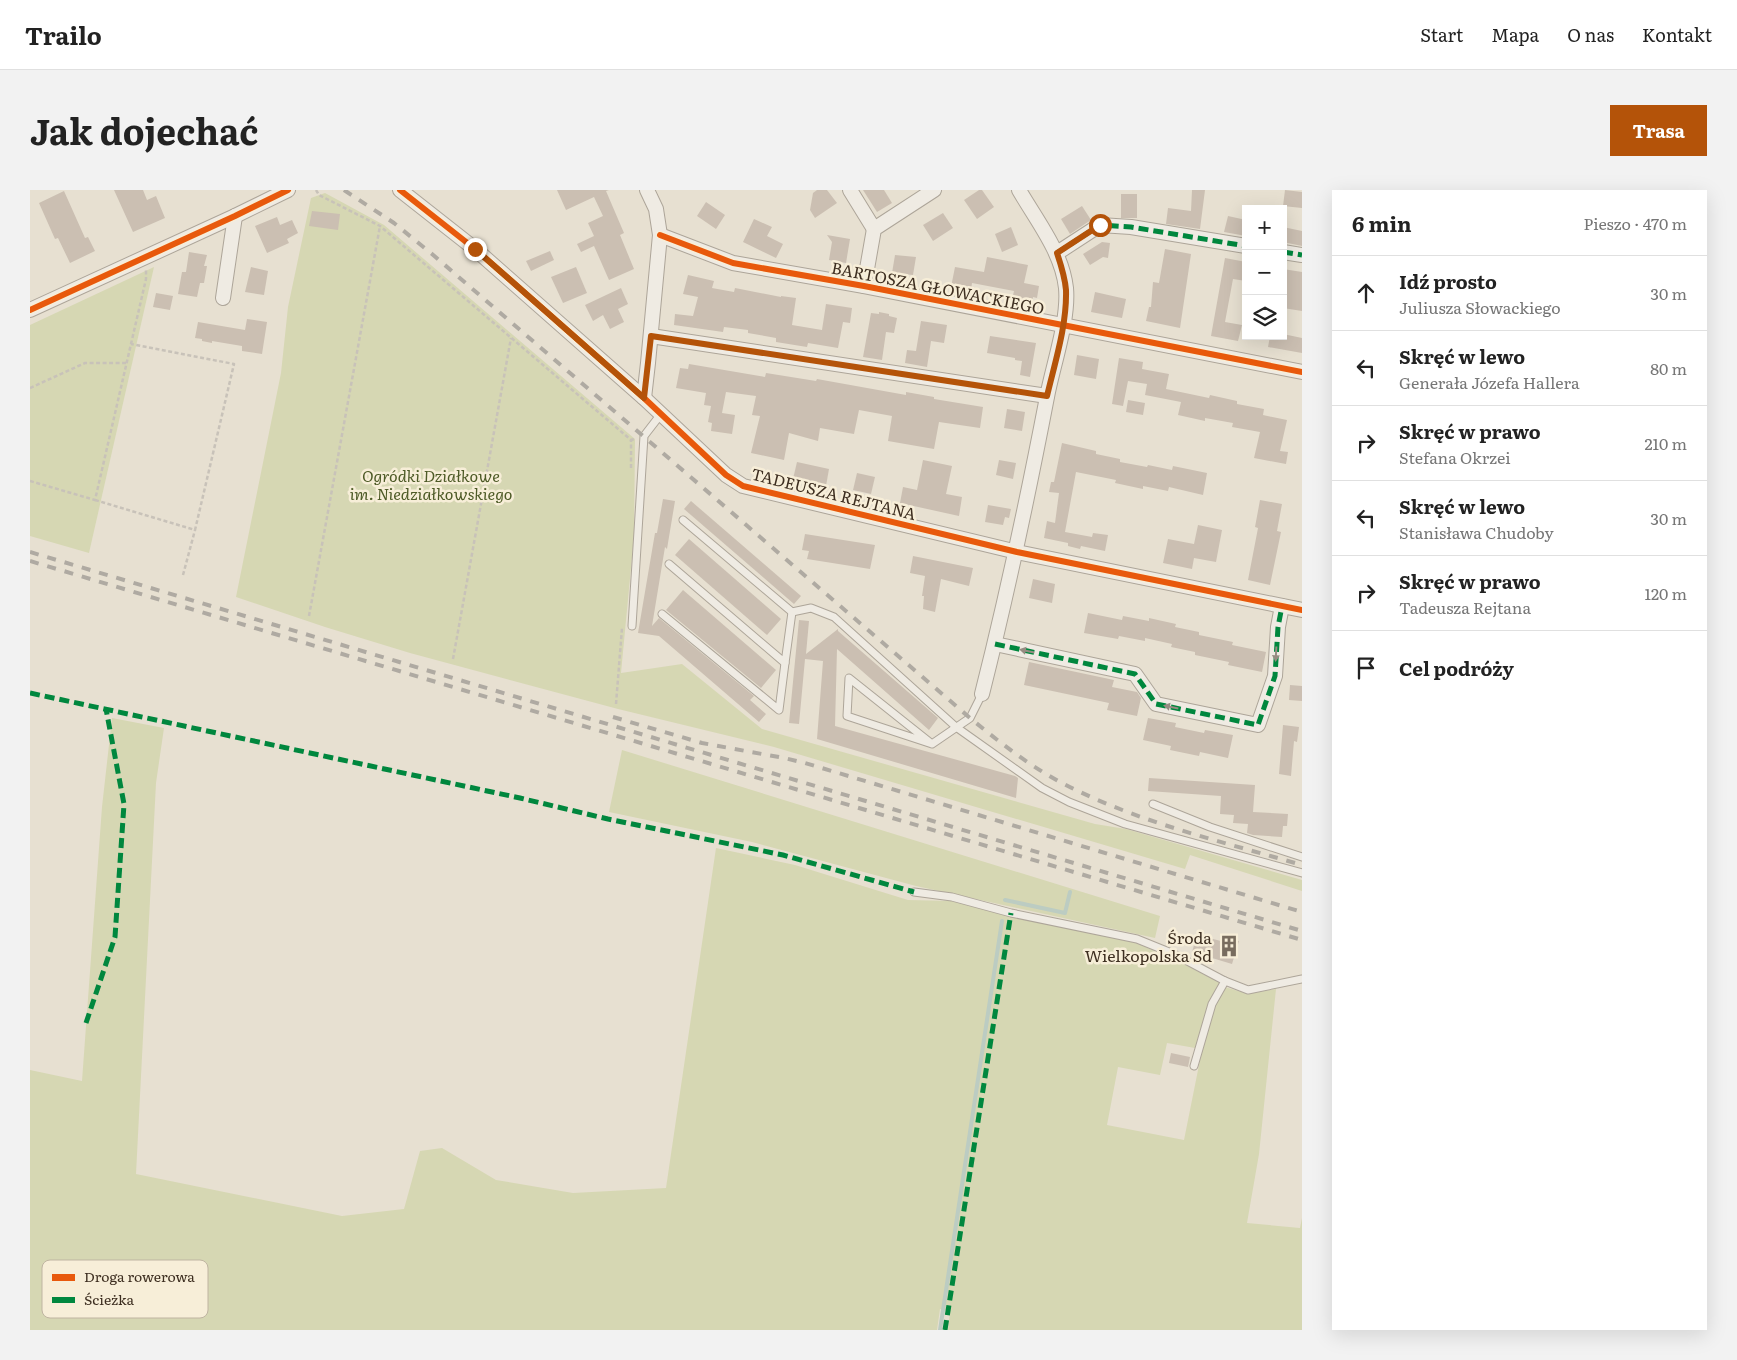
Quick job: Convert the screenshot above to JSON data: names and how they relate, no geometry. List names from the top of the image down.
{
  "streets": {
    "street": ["BARTOSZA GŁOWACKIEGO", "TADEUSZA REJTANA"]
  },
  "parks": ["Ogródki Działkowe im. Niedziałkowskiego"],
  "places": {
    "building": ["Środa Wielkopolska Sd"]
  },
  "legend": ["Droga rowerowa", "Ścieżka"],
  "page": {
    "header": "Trailo",
    "nav": [
      "Start",
      "Mapa",
      "O nas",
      "Kontakt"
    ],
    "title": "Jak dojechać",
    "buttons": "Trasa",
    "heading": ["6 min", "Pieszo · 470 m"],
    "map_buttons": ["+", "−"],
    "list": [
      ["Idź prosto", "Juliusza Słowackiego", "30 m"],
      ["Skręć w lewo", "Generała Józefa Hallera", "80 m"],
      ["Skręć w prawo", "Stefana Okrzei", "210 m"],
      ["Skręć w lewo", "Stanisława Chudoby", "30 m"],
      ["Skręć w prawo", "Tadeusza Rejtana", "120 m"],
      "Cel podróży"
    ]
  }
}
